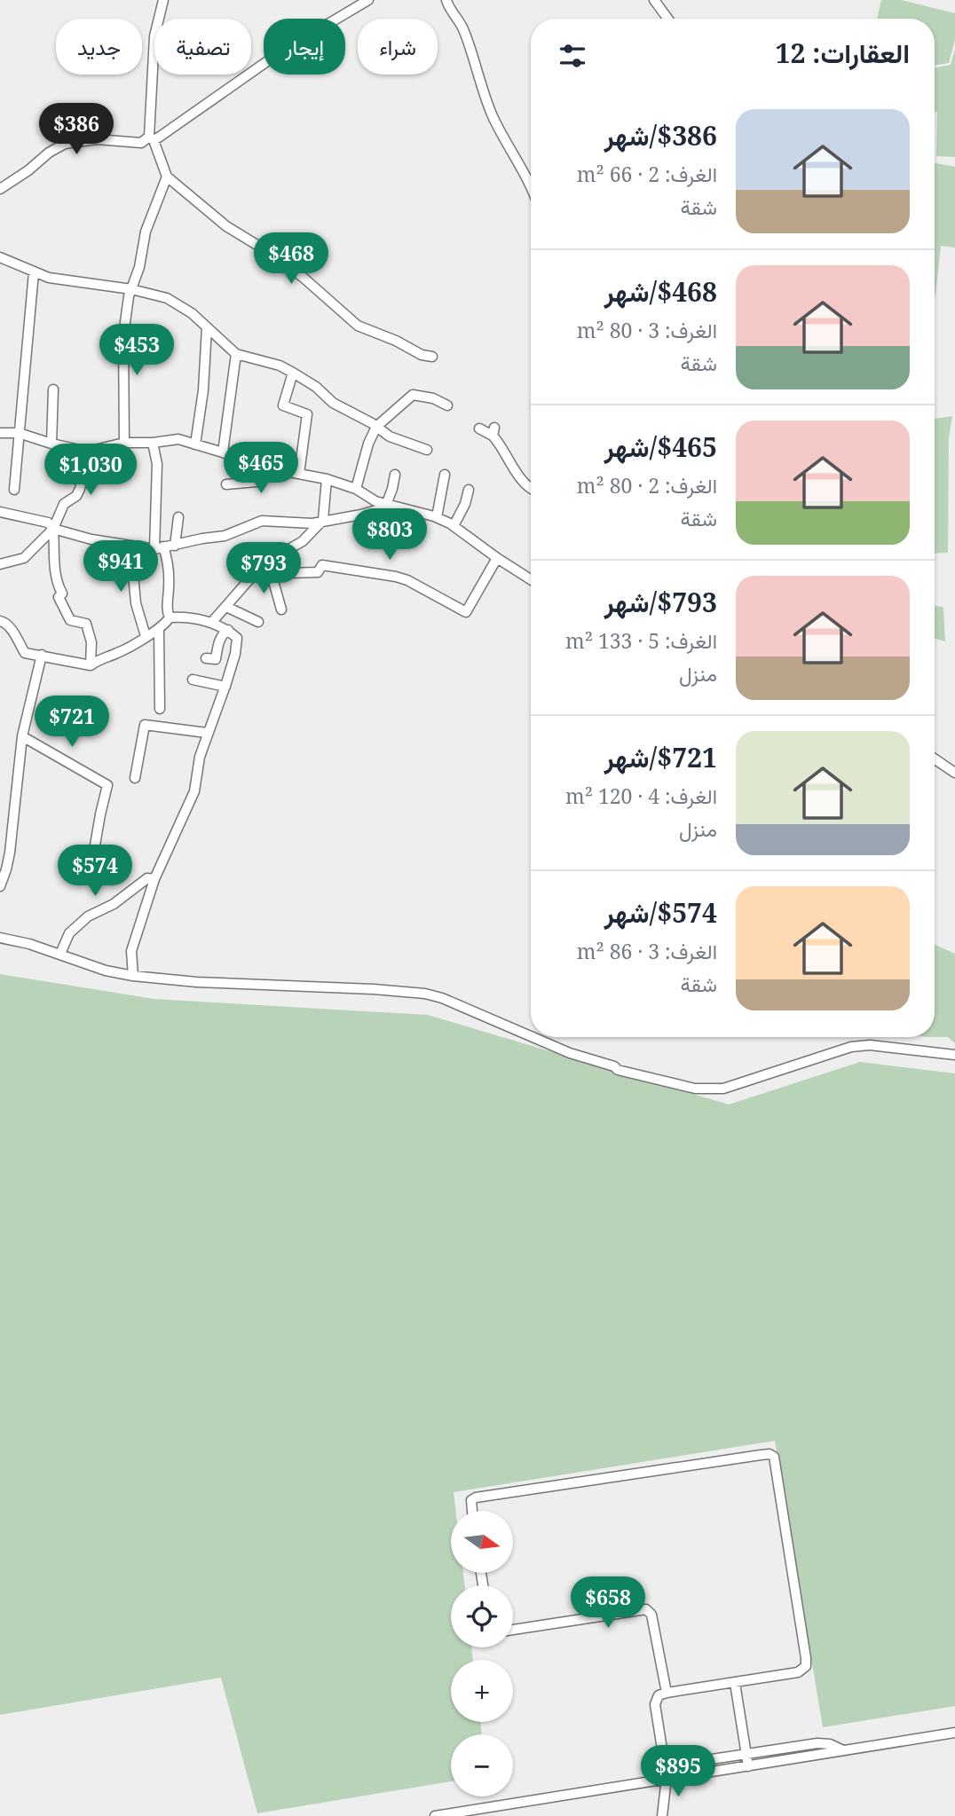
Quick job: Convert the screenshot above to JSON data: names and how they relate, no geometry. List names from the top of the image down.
{
  "north": "right",
  "page": {
    "chip": [
      "شراء",
      "إيجار",
      "تصفية",
      "جديد"
    ],
    "heading": "العقارات: 12",
    "list": [
      {
        "name": "$386/شهر",
        "note": "الغرف: 2 · 66 m² · شقة"
      },
      {
        "name": "$468/شهر",
        "note": "الغرف: 3 · 80 m² · شقة"
      },
      {
        "name": "$465/شهر",
        "note": "الغرف: 2 · 80 m² · شقة"
      },
      {
        "name": "$793/شهر",
        "note": "الغرف: 5 · 133 m² · منزل"
      },
      {
        "name": "$721/شهر",
        "note": "الغرف: 4 · 120 m² · منزل"
      },
      {
        "name": "$574/شهر",
        "note": "الغرف: 3 · 86 m² · شقة"
      }
    ],
    "price": [
      "$386",
      "$468",
      "$453",
      "$465",
      "$1,030",
      "$803",
      "$941",
      "$793",
      "$721",
      "$574",
      "$658",
      "$895"
    ],
    "map_buttons": ["+", "−"]
  }
}
